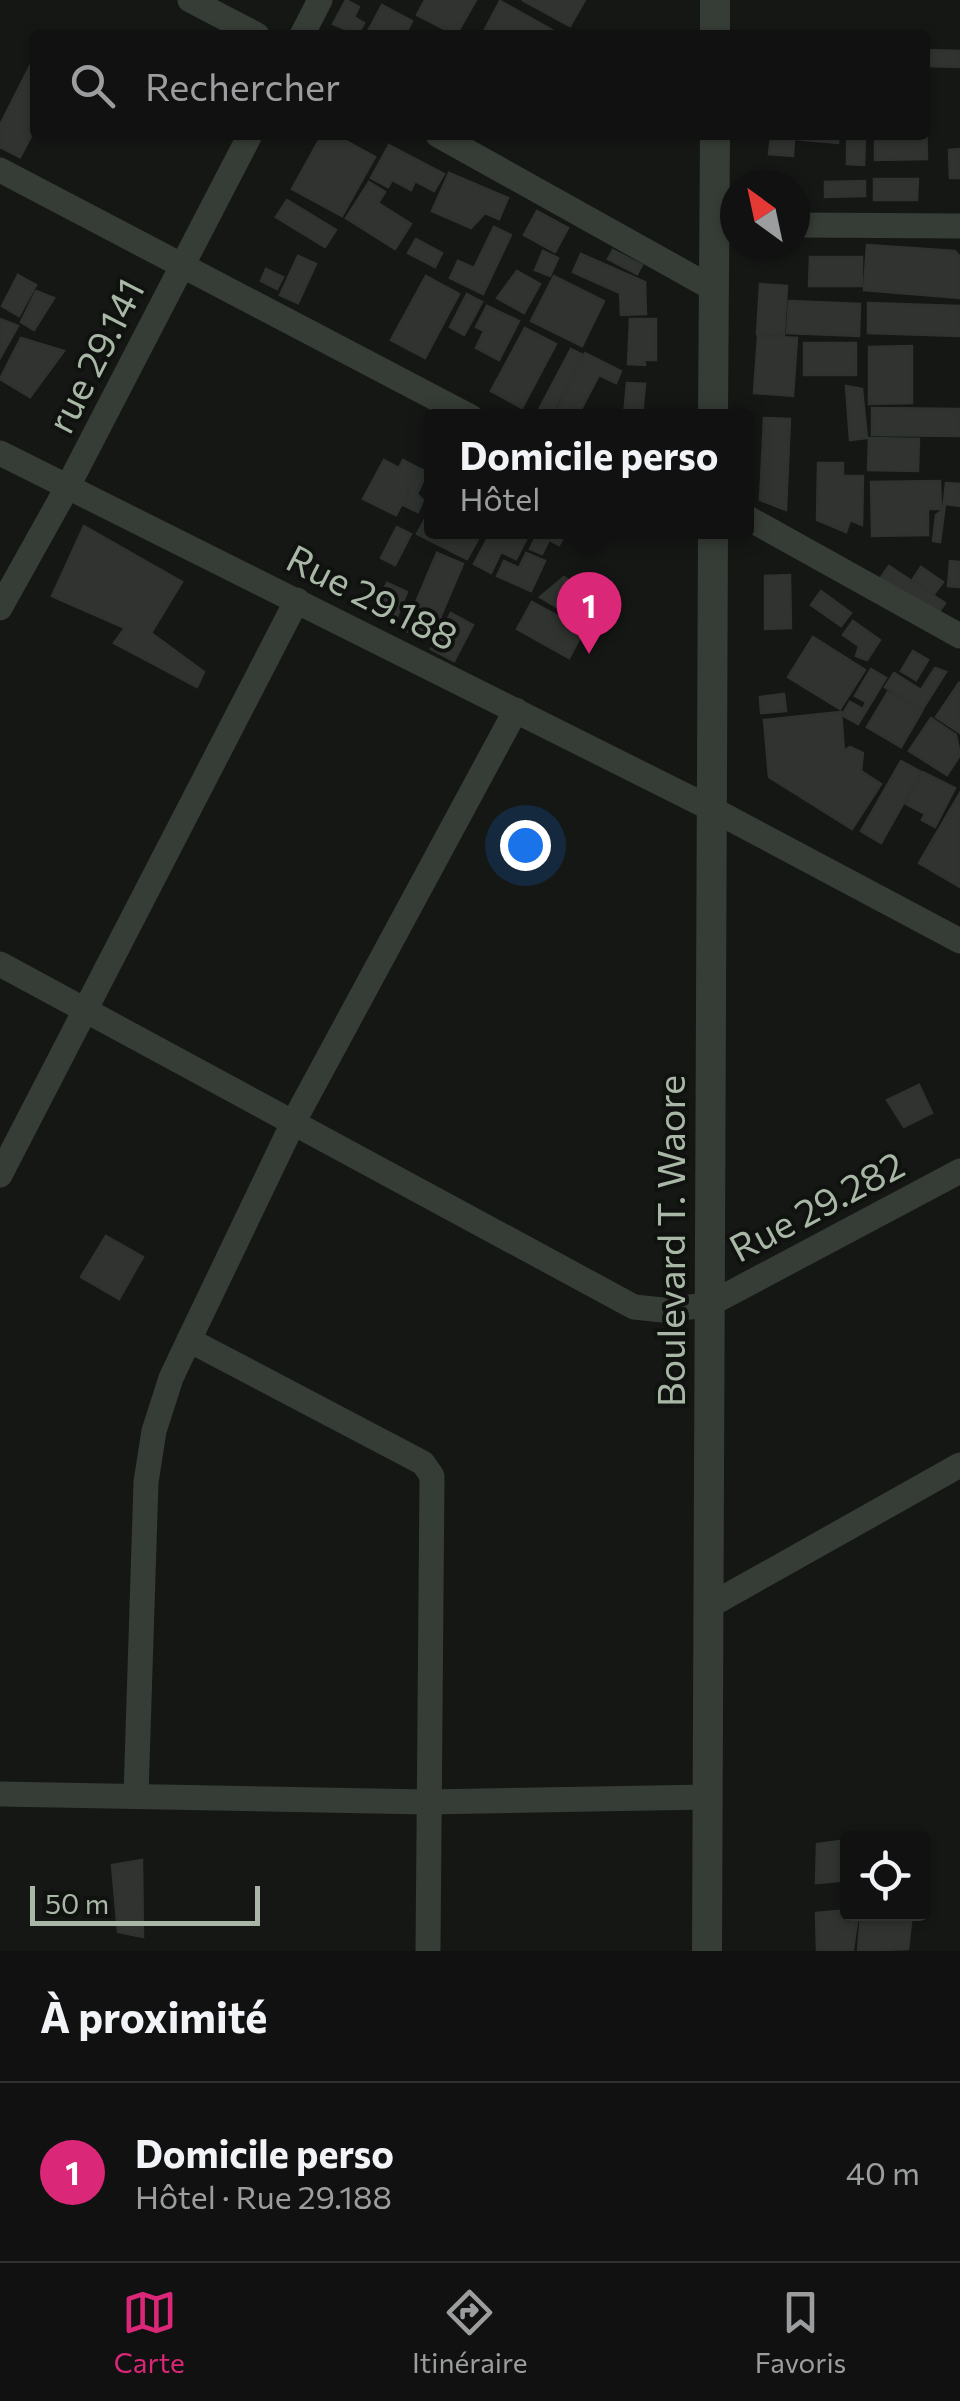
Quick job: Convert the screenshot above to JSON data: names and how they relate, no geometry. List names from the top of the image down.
{
  "streets": {
    "street": [
      "rue 29.141",
      "Rue 29.188",
      "Rue 29.282",
      "Boulevard T. Waore"
    ]
  },
  "crossings": [
    ["rue 29.141", "Rue 29.188"],
    ["Rue 29.188", "Boulevard T. Waore"],
    ["Rue 29.282", "Boulevard T. Waore"]
  ],
  "scale_bar": "50 m",
  "north": "top left",
  "page": {
    "search": "Rechercher",
    "popup": ["Domicile perso", "Hôtel"],
    "pins": "1",
    "scale": "50 m",
    "heading": "À proximité",
    "list": [
      {
        "mark": "1",
        "name": "Domicile perso",
        "note": "Hôtel · Rue 29.188",
        "value": "40 m"
      }
    ],
    "nav": ["Carte", "Itinéraire", "Favoris"]
  }
}
